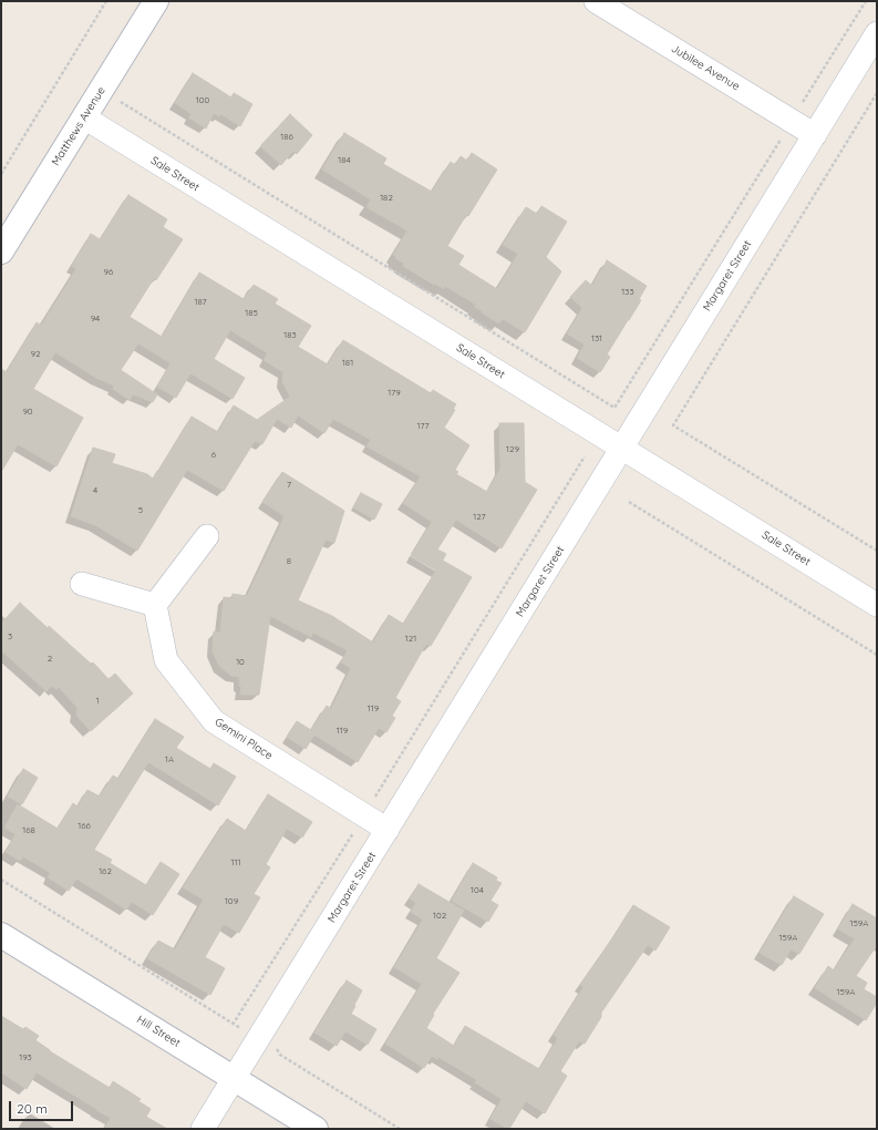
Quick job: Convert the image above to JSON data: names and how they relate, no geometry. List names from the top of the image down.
{
  "streets": {
    "main road": ["Matthews Avenue", "Hill Street"],
    "street": [
      "Jubilee Avenue",
      "Sale Street",
      "Margaret Street",
      "Gemini Place"
    ]
  },
  "crossings": [
    ["Jubilee Avenue", "Margaret Street"],
    ["Matthews Avenue", "Sale Street"],
    ["Sale Street", "Margaret Street"],
    ["Margaret Street", "Gemini Place"],
    ["Margaret Street", "Hill Street"]
  ],
  "house_numbers": [
    "100",
    "186",
    "184",
    "182",
    "96",
    "133",
    "187",
    "185",
    "94",
    "183",
    "131",
    "92",
    "181",
    "179",
    "90",
    "177",
    "129",
    "6",
    "7",
    "4",
    "5",
    "127",
    "8",
    "3",
    "121",
    "2",
    "10",
    "1",
    "119",
    "119",
    "1A",
    "166",
    "168",
    "111",
    "162",
    "104",
    "109",
    "102",
    "159A",
    "159A",
    "159A",
    "193"
  ],
  "scale_bar": "20 m"
}
